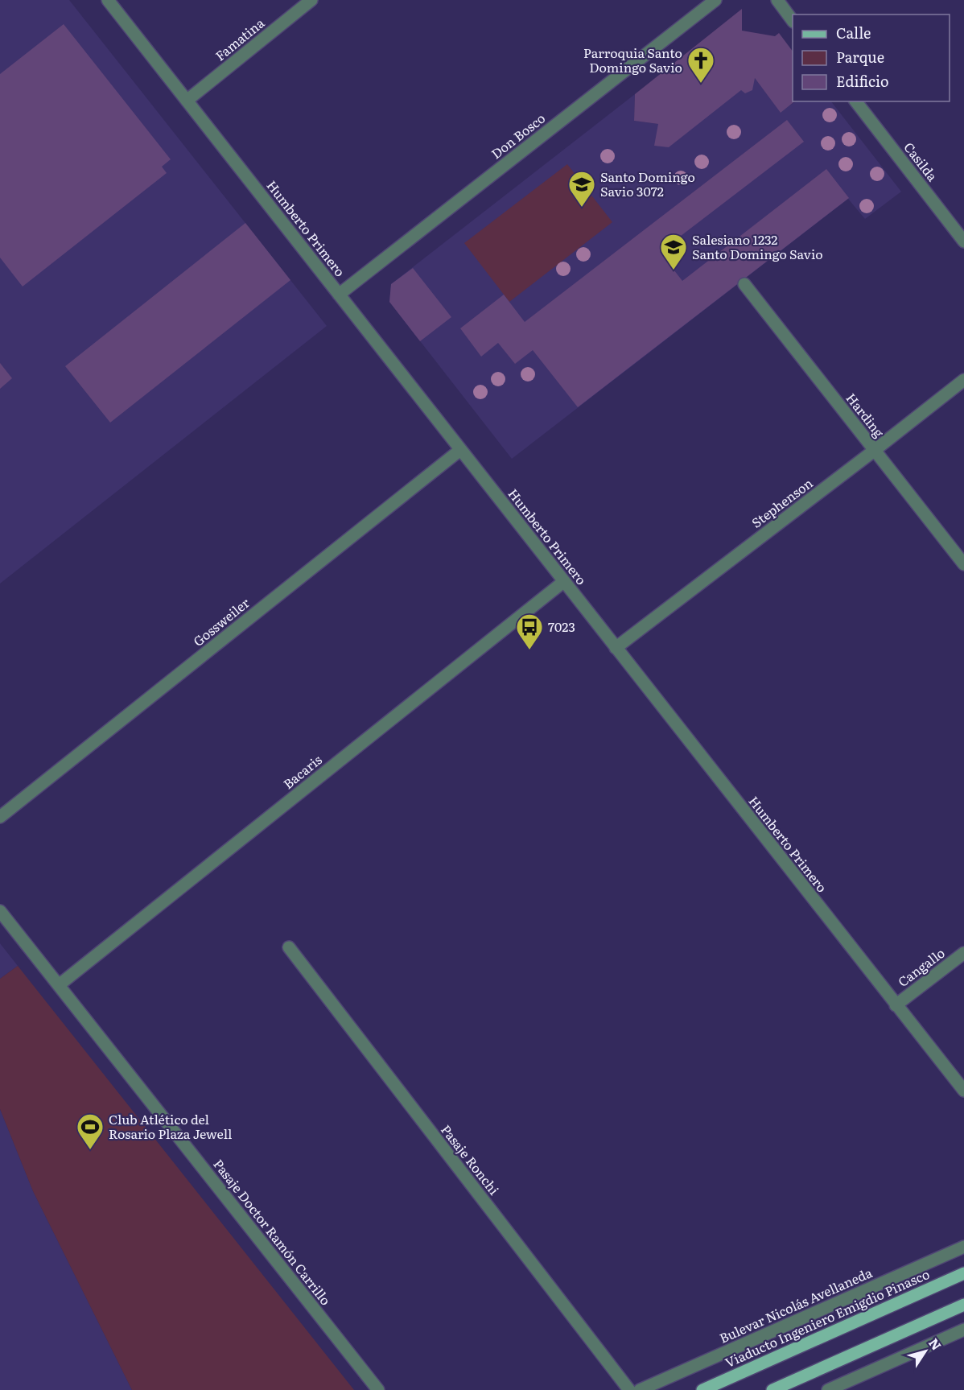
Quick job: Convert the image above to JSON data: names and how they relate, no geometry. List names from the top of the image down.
{
  "streets": {
    "main road": ["Viaducto Ingeniero Emigdio Pinasco"],
    "street": [
      "Famatina",
      "Don Bosco",
      "Casilda",
      "Humberto Primero",
      "Harding",
      "Stephenson",
      "Gossweiler",
      "Bacaris",
      "Cangallo",
      "Pasaje Ronchi",
      "Pasaje Doctor Ramón Carrillo",
      "Bulevar Nicolás Avellaneda"
    ]
  },
  "crossings": [
    ["Famatina", "Humberto Primero"],
    ["Don Bosco", "Humberto Primero"],
    ["Humberto Primero", "Stephenson"],
    ["Humberto Primero", "Gossweiler"],
    ["Humberto Primero", "Bacaris"],
    ["Humberto Primero", "Cangallo"],
    ["Harding", "Stephenson"],
    ["Bacaris", "Pasaje Doctor Ramón Carrillo"]
  ],
  "places": {
    "church": ["Parroquia Santo Domingo Savio"],
    "school or university": ["Santo Domingo Savio 3072", "Salesiano 1232 Santo Domingo Savio"],
    "bus stop": ["7023"],
    "sports": ["Club Atlético del Rosario Plaza Jewell"]
  },
  "legend": ["Calle", "Parque", "Edificio"],
  "north": "top right"
}
